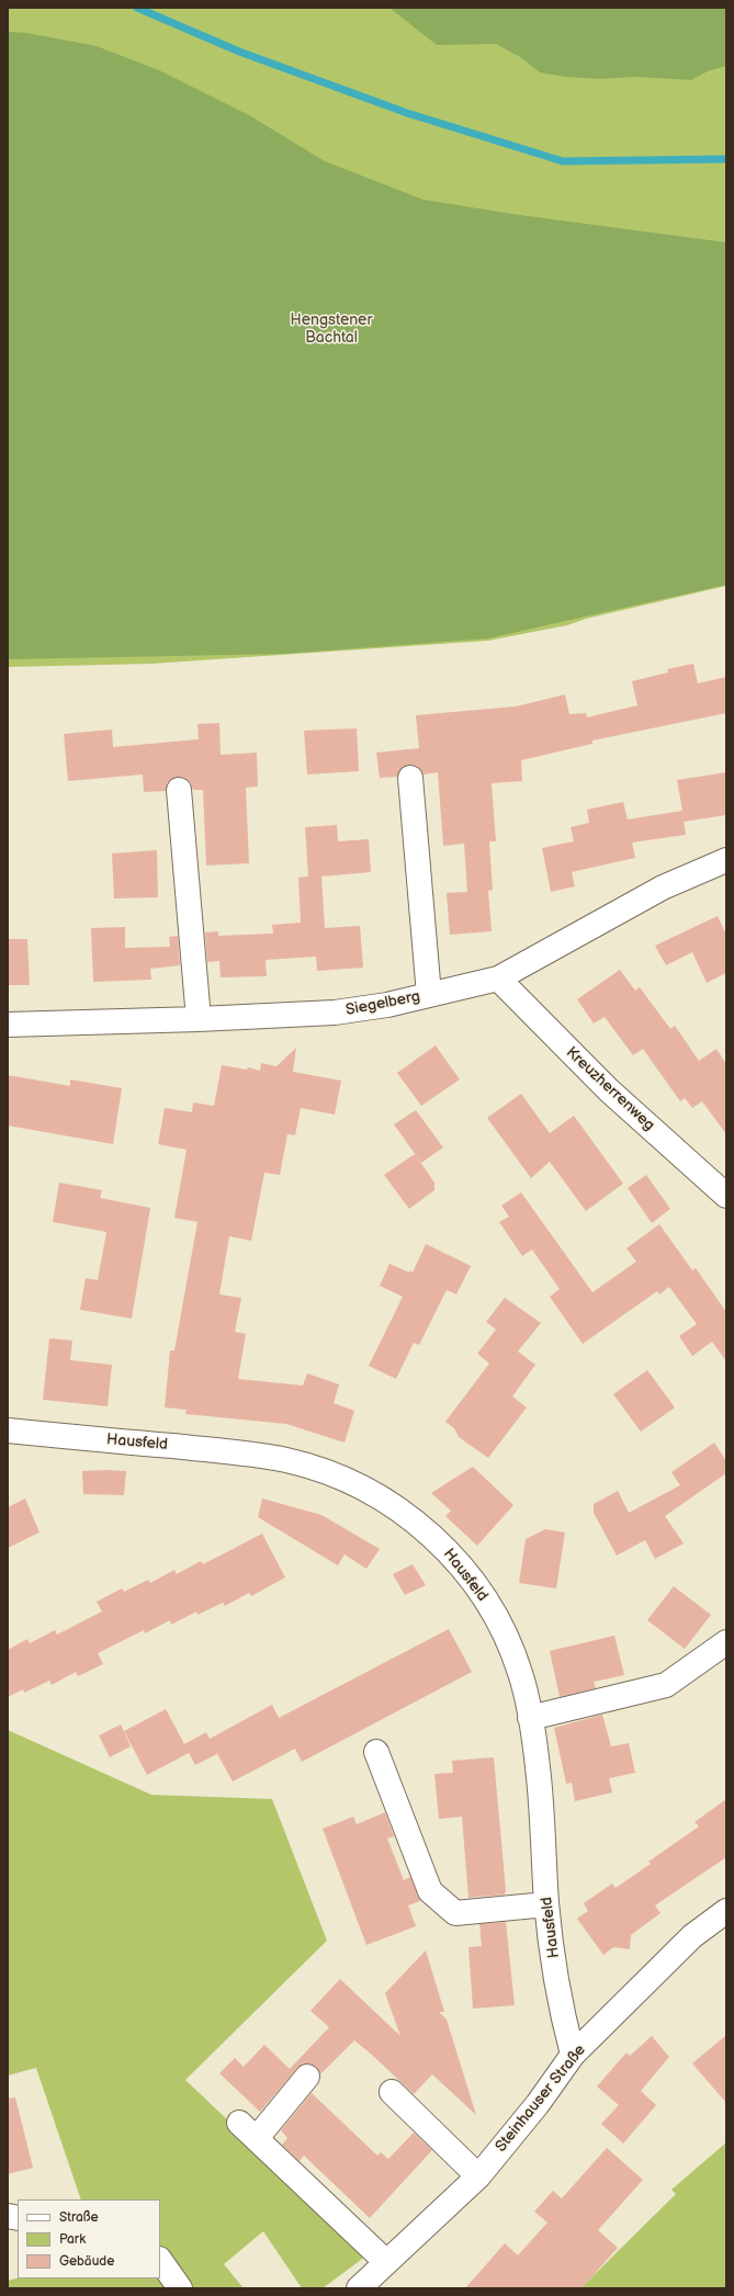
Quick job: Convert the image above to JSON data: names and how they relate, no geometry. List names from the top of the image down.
{
  "streets": {
    "street": [
      "Siegelberg",
      "Kreuzherrenweg",
      "Hausfeld",
      "Steinhauser Straße"
    ]
  },
  "crossings": [
    ["Siegelberg", "Kreuzherrenweg"],
    ["Hausfeld", "Steinhauser Straße"]
  ],
  "parks": ["Hengstener Bachtal"],
  "legend": ["Straße", "Park", "Gebäude"]
}
